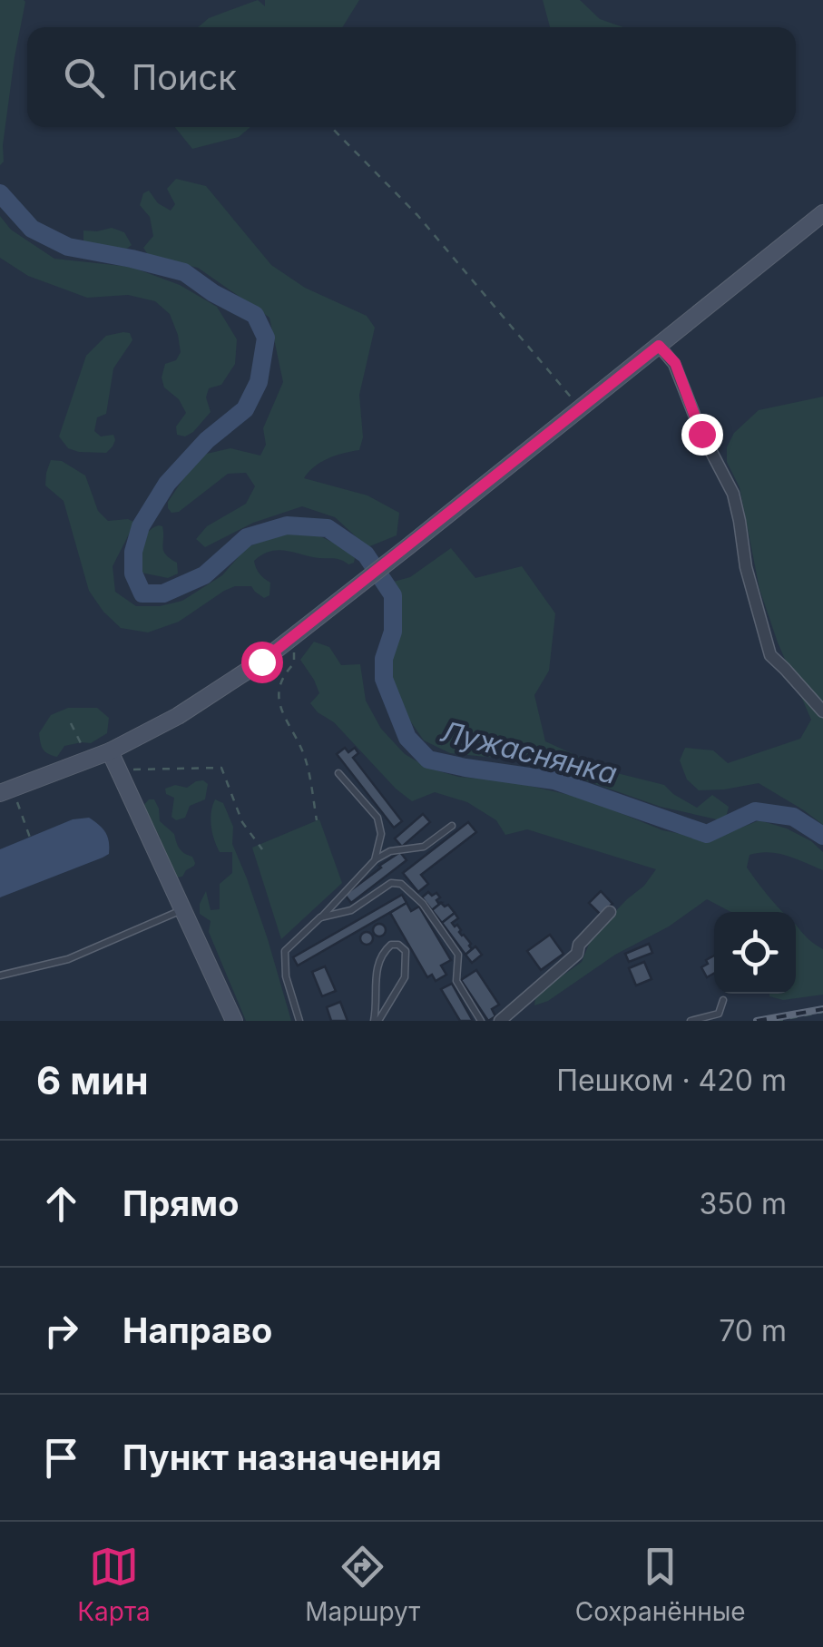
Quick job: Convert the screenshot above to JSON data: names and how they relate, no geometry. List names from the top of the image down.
{
  "water": ["Лужаснянка"],
  "page": {
    "search": "Поиск",
    "heading": ["6 мин", "Пешком · 420 m"],
    "list": [
      ["Прямо", "350 m"],
      ["Направо", "70 m"],
      "Пункт назначения"
    ],
    "nav": ["Карта", "Маршрут", "Сохранённые"]
  }
}
